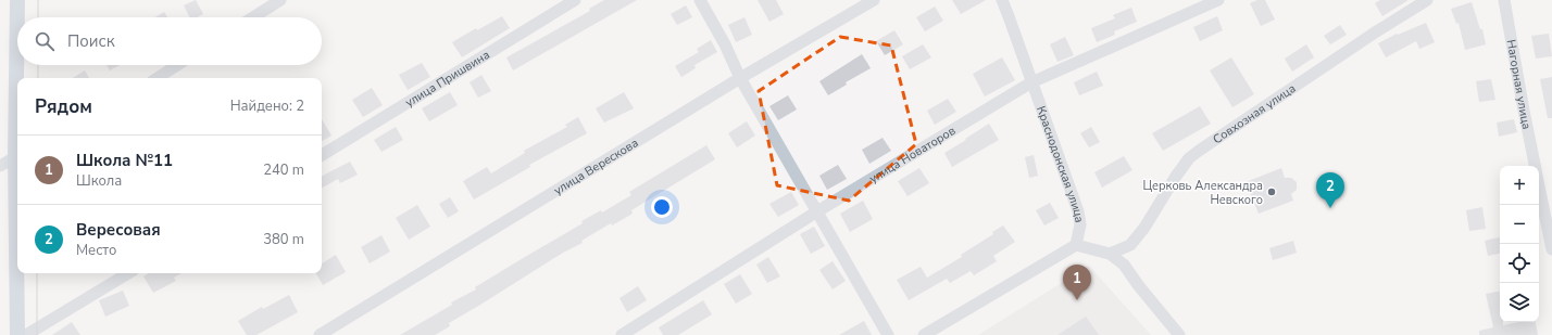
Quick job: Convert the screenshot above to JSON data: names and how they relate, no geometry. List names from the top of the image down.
{
  "streets": {
    "street": [
      "улица Пришвина",
      "Нагорная улица",
      "Совхозная улица",
      "улица Новаторов",
      "Краснодонская улица",
      "улица Верескова"
    ]
  },
  "crossings": [
    ["улица Новаторов", "Краснодонская улица"]
  ],
  "places": ["Церковь Александра Невского"],
  "page": {
    "search": "Поиск",
    "heading": ["Рядом", "Найдено: 2"],
    "list": [
      {
        "mark": "1",
        "name": "Школа №11",
        "note": "Школа",
        "value": "240 m"
      },
      {
        "mark": "2",
        "name": "Вересовая",
        "note": "Место",
        "value": "380 m"
      }
    ],
    "map_buttons": ["+", "−"],
    "pins": ["2", "1"]
  }
}
